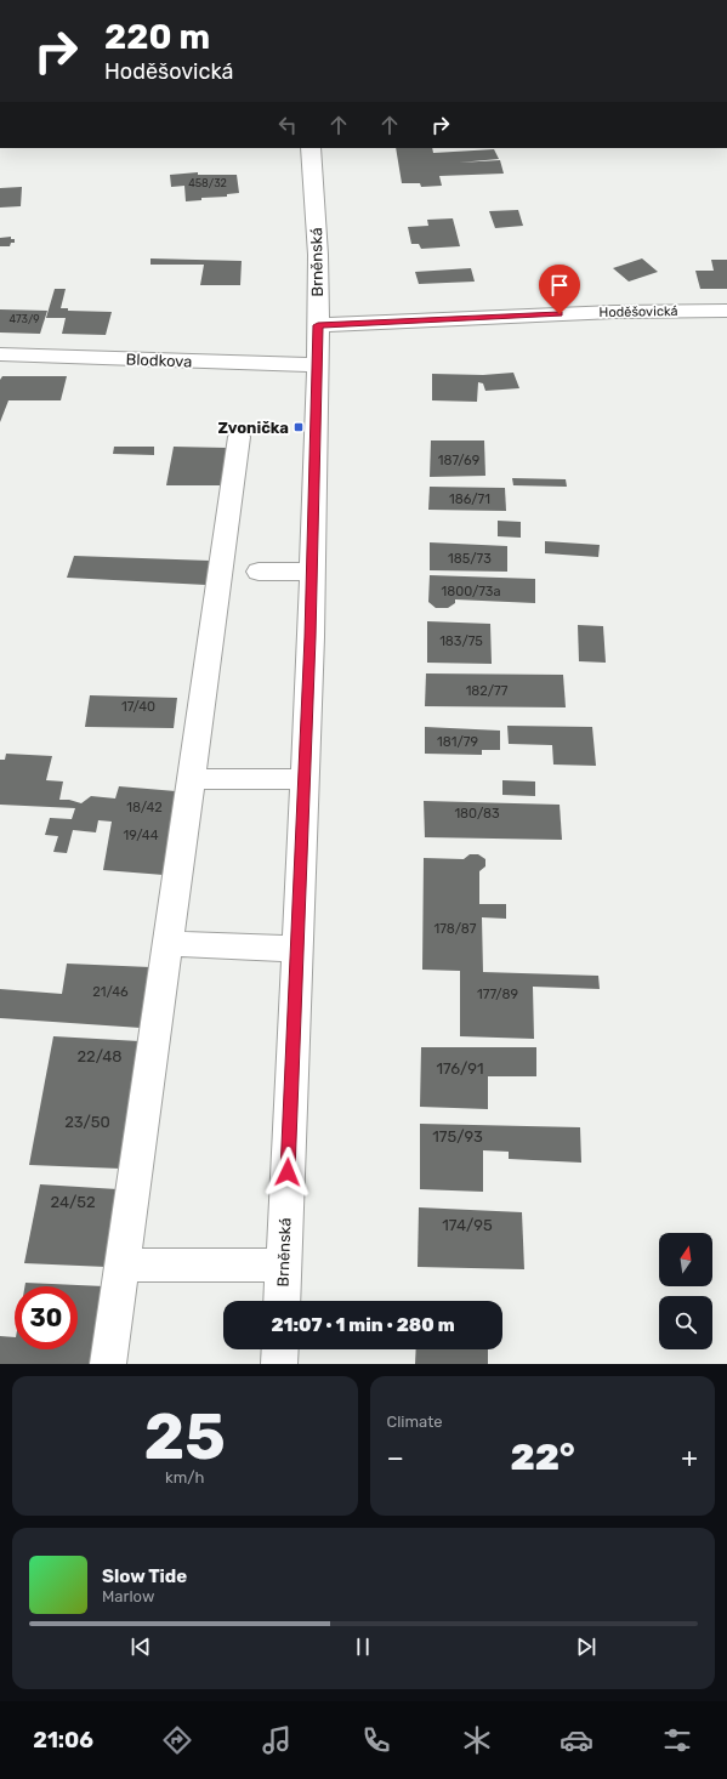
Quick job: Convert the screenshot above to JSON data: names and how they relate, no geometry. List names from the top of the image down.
{
  "streets": {
    "street": ["Brněnská", "Hoděšovická", "Blodkova"]
  },
  "crossings": [
    ["Brněnská", "Hoděšovická"],
    ["Brněnská", "Blodkova"]
  ],
  "places": {
    "transit": ["Zvonička"]
  },
  "house_numbers": [
    "458/32",
    "473/9",
    "187/69",
    "186/71",
    "185/73",
    "1800/73a",
    "183/75",
    "182/77",
    "17/40",
    "181/79",
    "18/42",
    "180/83",
    "19/44",
    "178/87",
    "21/46",
    "177/89",
    "22/48",
    "176/91",
    "23/50",
    "175/93",
    "24/52",
    "174/95"
  ],
  "north": "top",
  "page": {
    "turn": ["220 m", "Hoděšovická"],
    "limit": "30",
    "trip": "21:07 · 1 min · 280 m",
    "tile": [
      ["25", "km/h"],
      "Climate"
    ],
    "heat": ["−", "22°", "+"],
    "song": ["Slow Tide", "Marlow"],
    "tabs": "21:06"
  }
}
